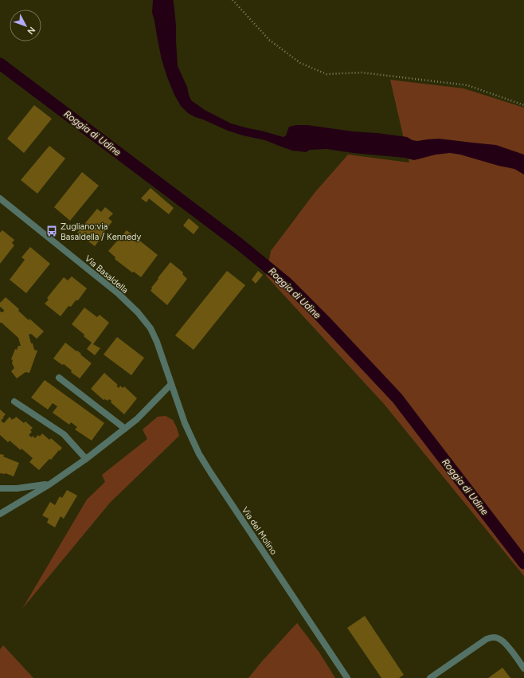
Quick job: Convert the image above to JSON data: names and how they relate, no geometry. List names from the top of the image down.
{
  "streets": {
    "street": ["Via Basaldella", "Via del Molino"]
  },
  "crossings": [
    ["Via Basaldella", "Via del Molino"]
  ],
  "water": ["Roggia di Udine"],
  "places": {
    "bus stop": ["Zugliano:via Basaldella / Kennedy"]
  },
  "north": "bottom right"
}
